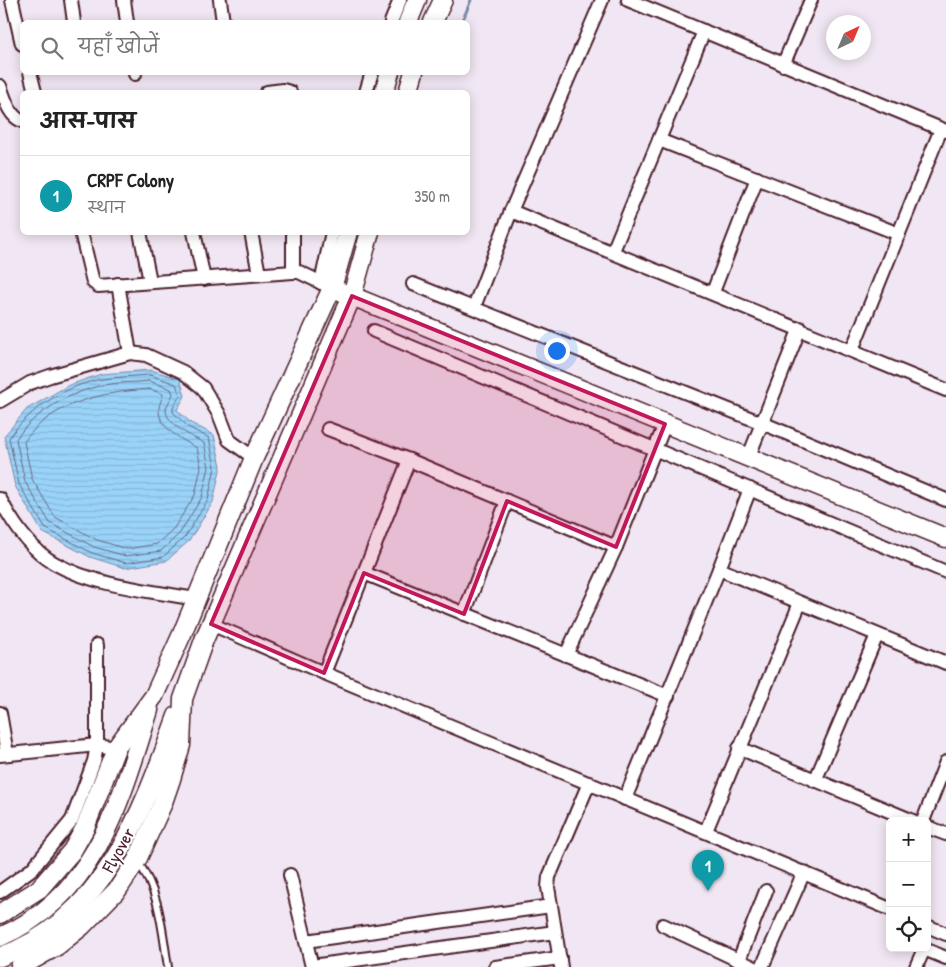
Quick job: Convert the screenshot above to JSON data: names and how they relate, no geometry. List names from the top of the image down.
{
  "streets": {
    "main road": ["Flyover"]
  },
  "north": "top right",
  "page": {
    "search": "यहाँ खोजें",
    "heading": "आस-पास",
    "list": [
      {
        "mark": "1",
        "name": "CRPF Colony",
        "note": "स्थान",
        "value": "350 m"
      }
    ],
    "map_buttons": ["+", "−"],
    "pins": "1"
  }
}
